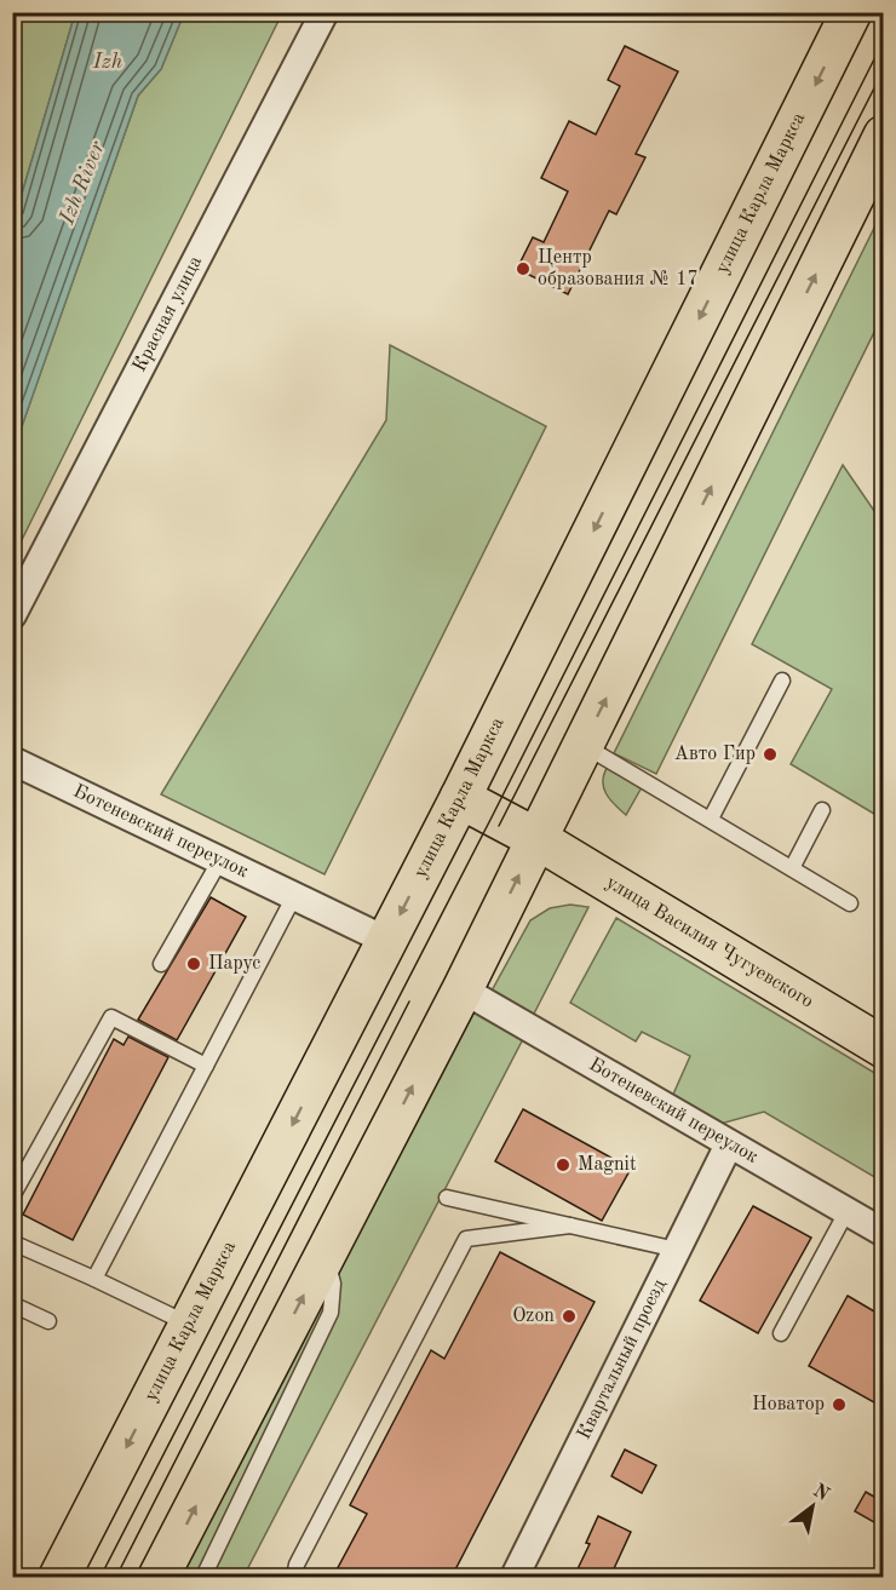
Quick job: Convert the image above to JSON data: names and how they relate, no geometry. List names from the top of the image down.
{
  "streets": {
    "main road": ["улица Карла Маркса", "улица Василия Чугуевского"],
    "street": ["Красная улица", "Ботеневский переулок", "Квартальный проезд"]
  },
  "crossings": [
    ["улица Карла Маркса", "Ботеневский переулок"],
    ["улица Карла Маркса", "улица Василия Чугуевского"],
    ["Ботеневский переулок", "Квартальный проезд"]
  ],
  "water": ["Izh", "Izh River"],
  "places": [
    "Центр образования № 17",
    "Авто Гир",
    "Парус",
    "Magnit",
    "Ozon",
    "Новатор"
  ],
  "north": "top right"
}
